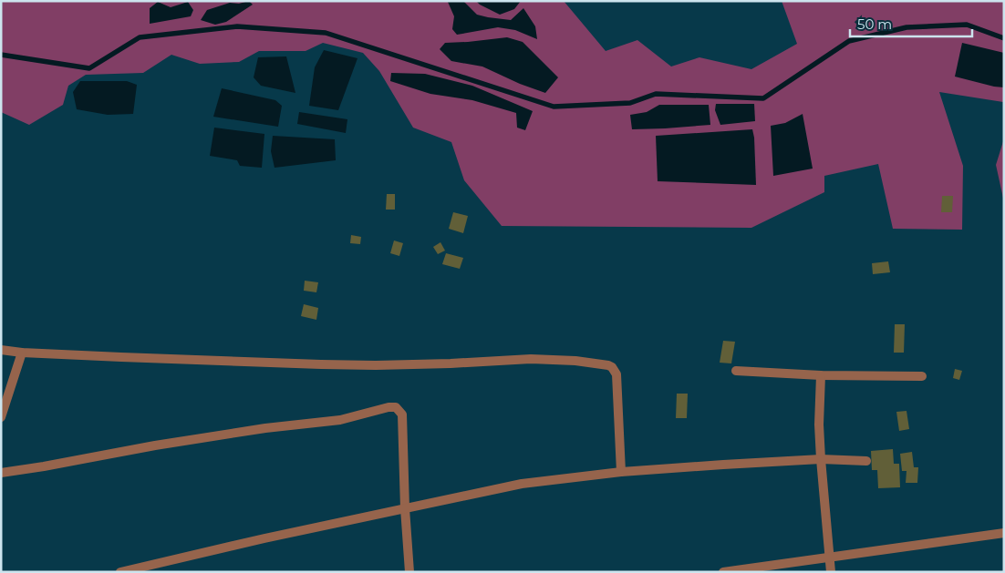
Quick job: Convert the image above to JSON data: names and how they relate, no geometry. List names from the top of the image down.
{
  "scale_bar": "50 m"
}
